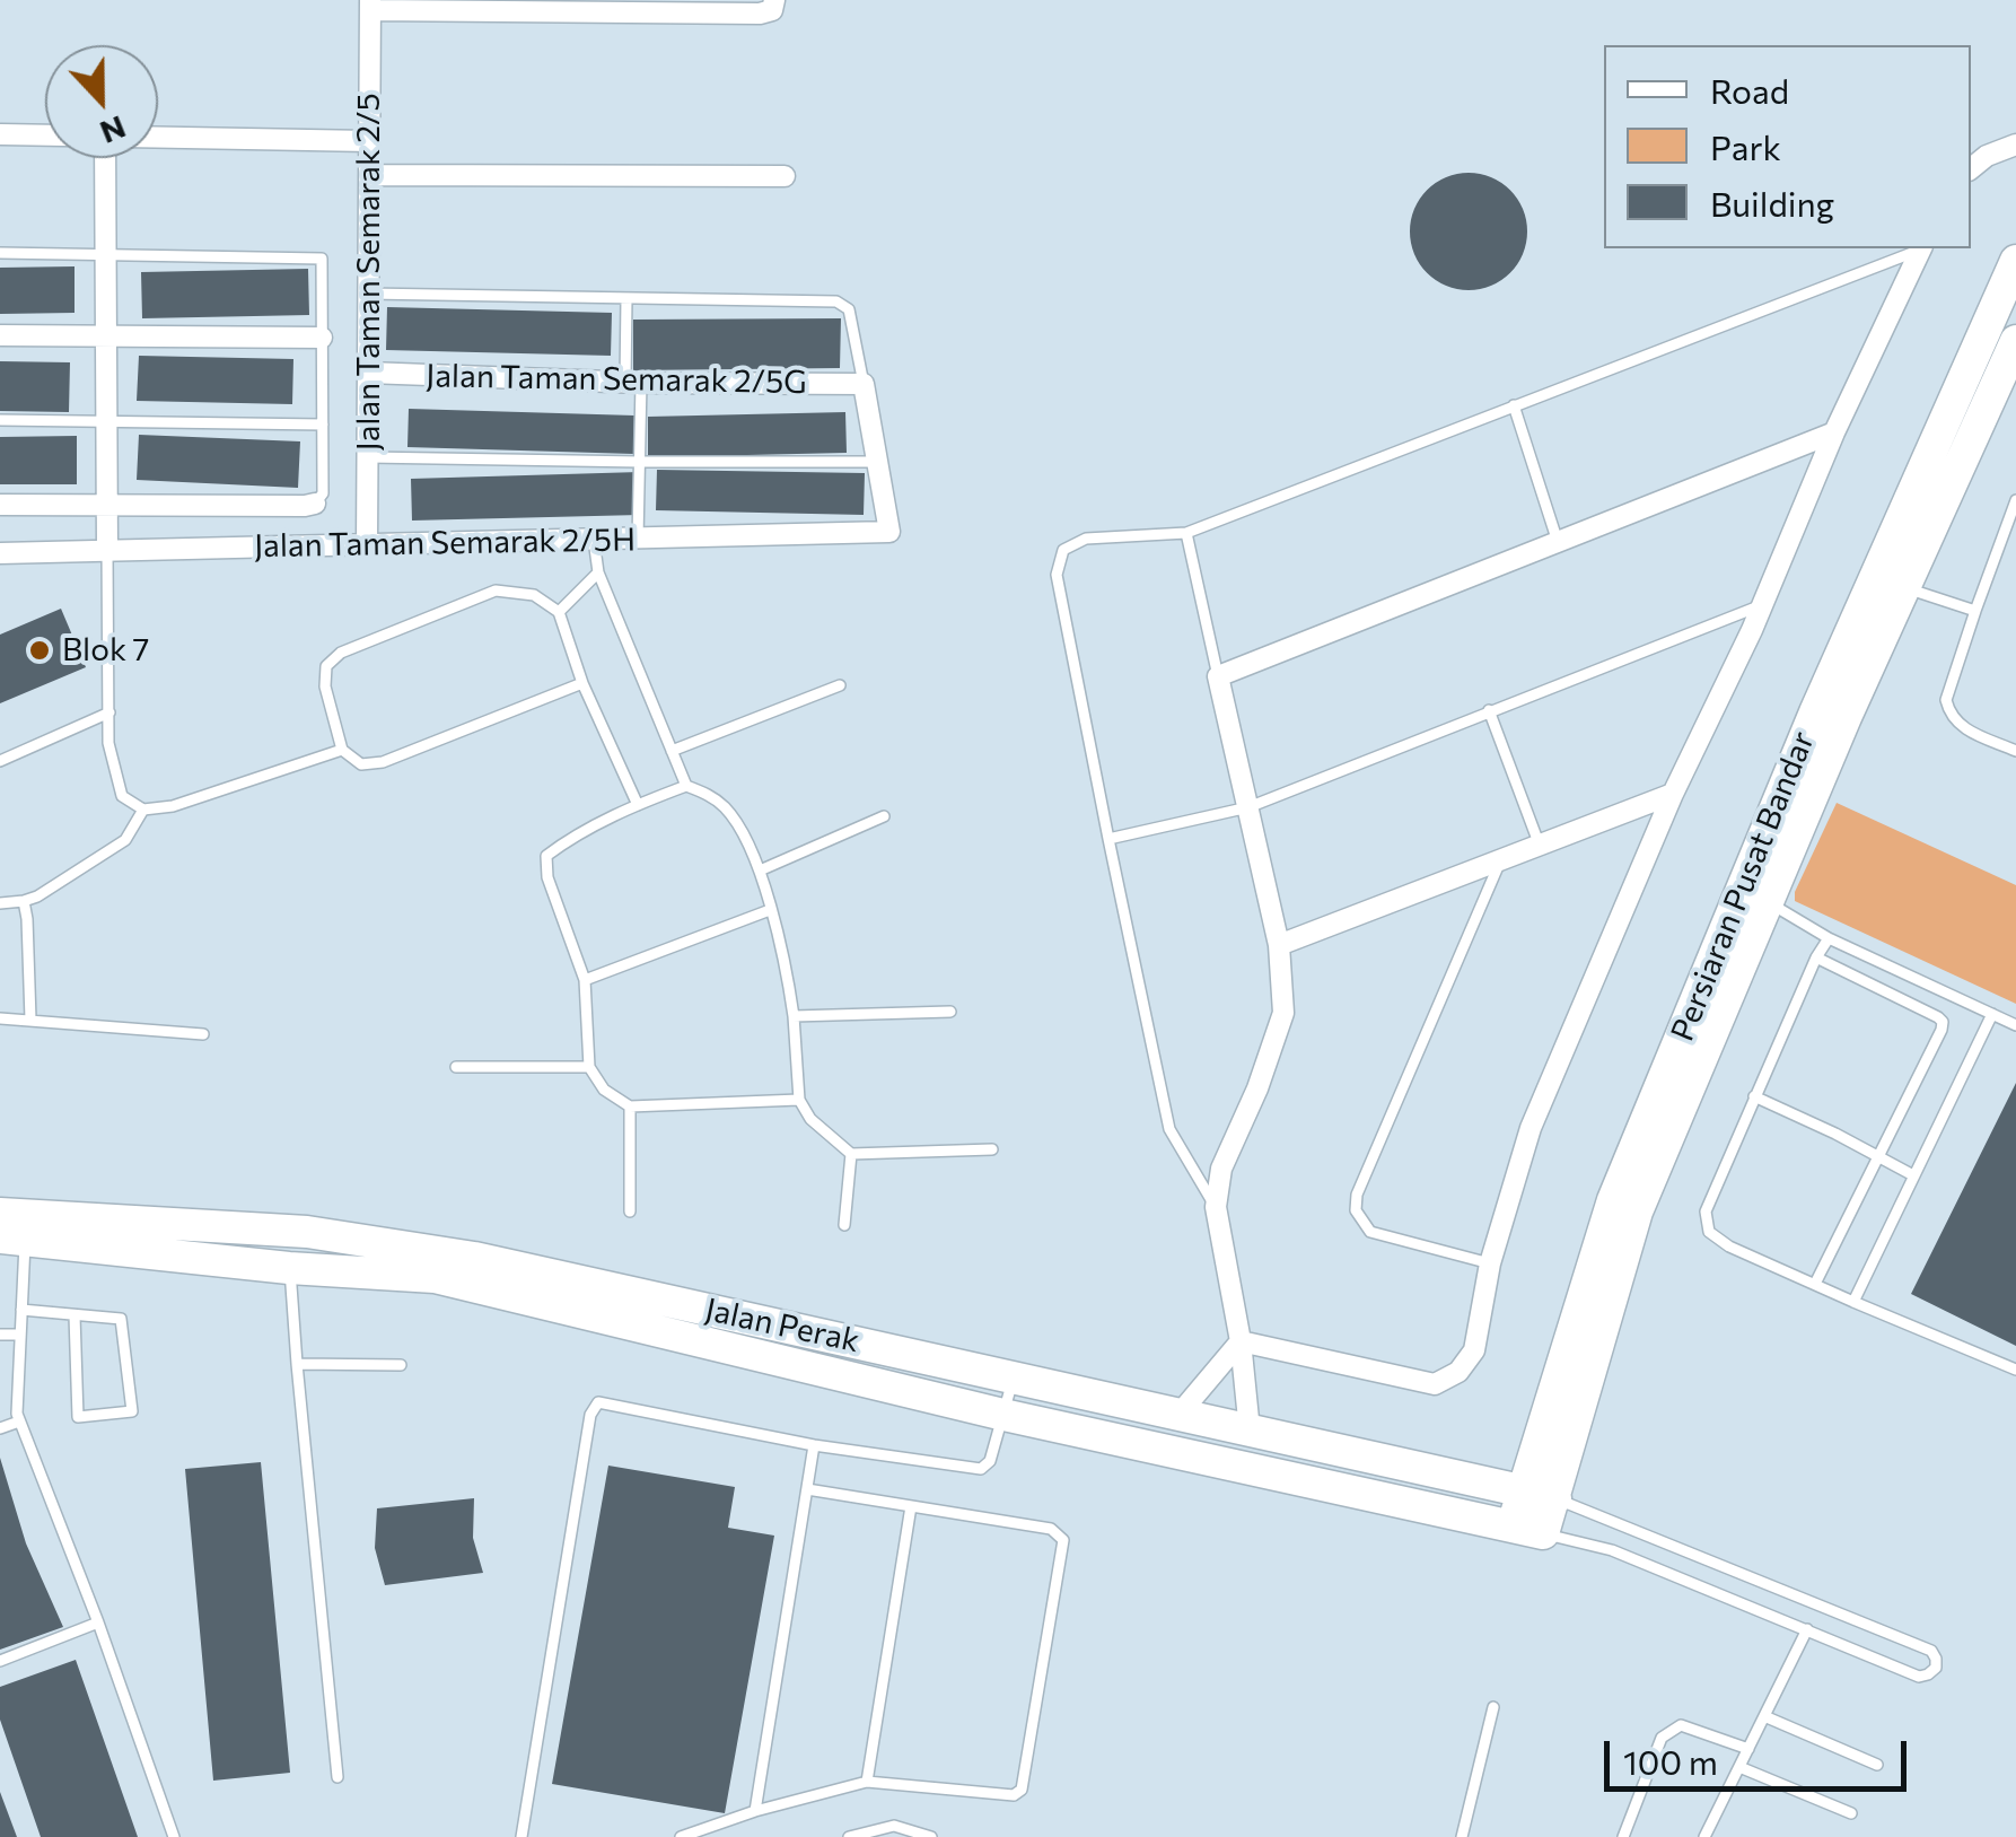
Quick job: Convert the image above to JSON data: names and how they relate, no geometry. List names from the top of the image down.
{
  "streets": {
    "main road": ["Persiaran Pusat Bandar", "Jalan Perak"],
    "street": ["Jalan Taman Semarak 2/5", "Jalan Taman Semarak 2/5G", "Jalan Taman Semarak 2/5H"]
  },
  "crossings": [
    ["Jalan Taman Semarak 2/5", "Jalan Taman Semarak 2/5G"],
    ["Jalan Taman Semarak 2/5", "Jalan Taman Semarak 2/5H"],
    ["Persiaran Pusat Bandar", "Jalan Perak"]
  ],
  "places": ["Blok 7"],
  "legend": ["Road", "Park", "Building"],
  "scale_bar": "100 m",
  "north": "bottom"
}
